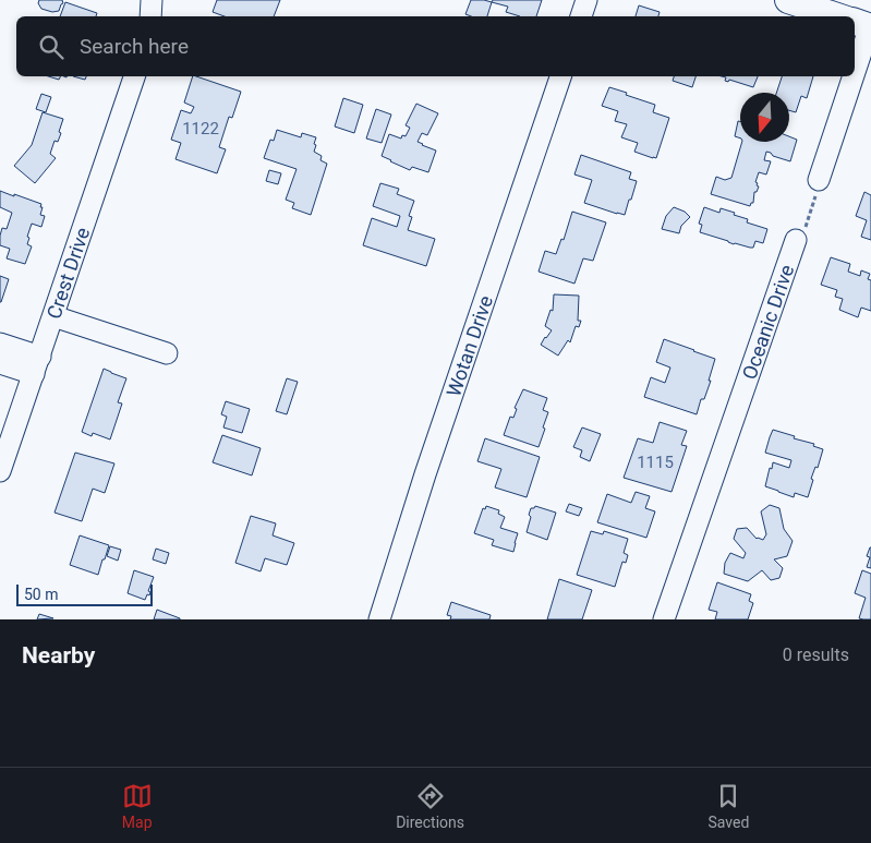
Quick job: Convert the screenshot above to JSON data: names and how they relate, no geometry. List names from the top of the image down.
{
  "streets": {
    "street": ["Crest Drive", "Oceanic Drive", "Wotan Drive"]
  },
  "house_numbers": ["1122", "1115"],
  "scale_bar": "50 m",
  "north": "bottom",
  "page": {
    "search": "Search here",
    "scale": "50 m",
    "heading": ["Nearby", "0 results"],
    "nav": ["Map", "Directions", "Saved"]
  }
}
